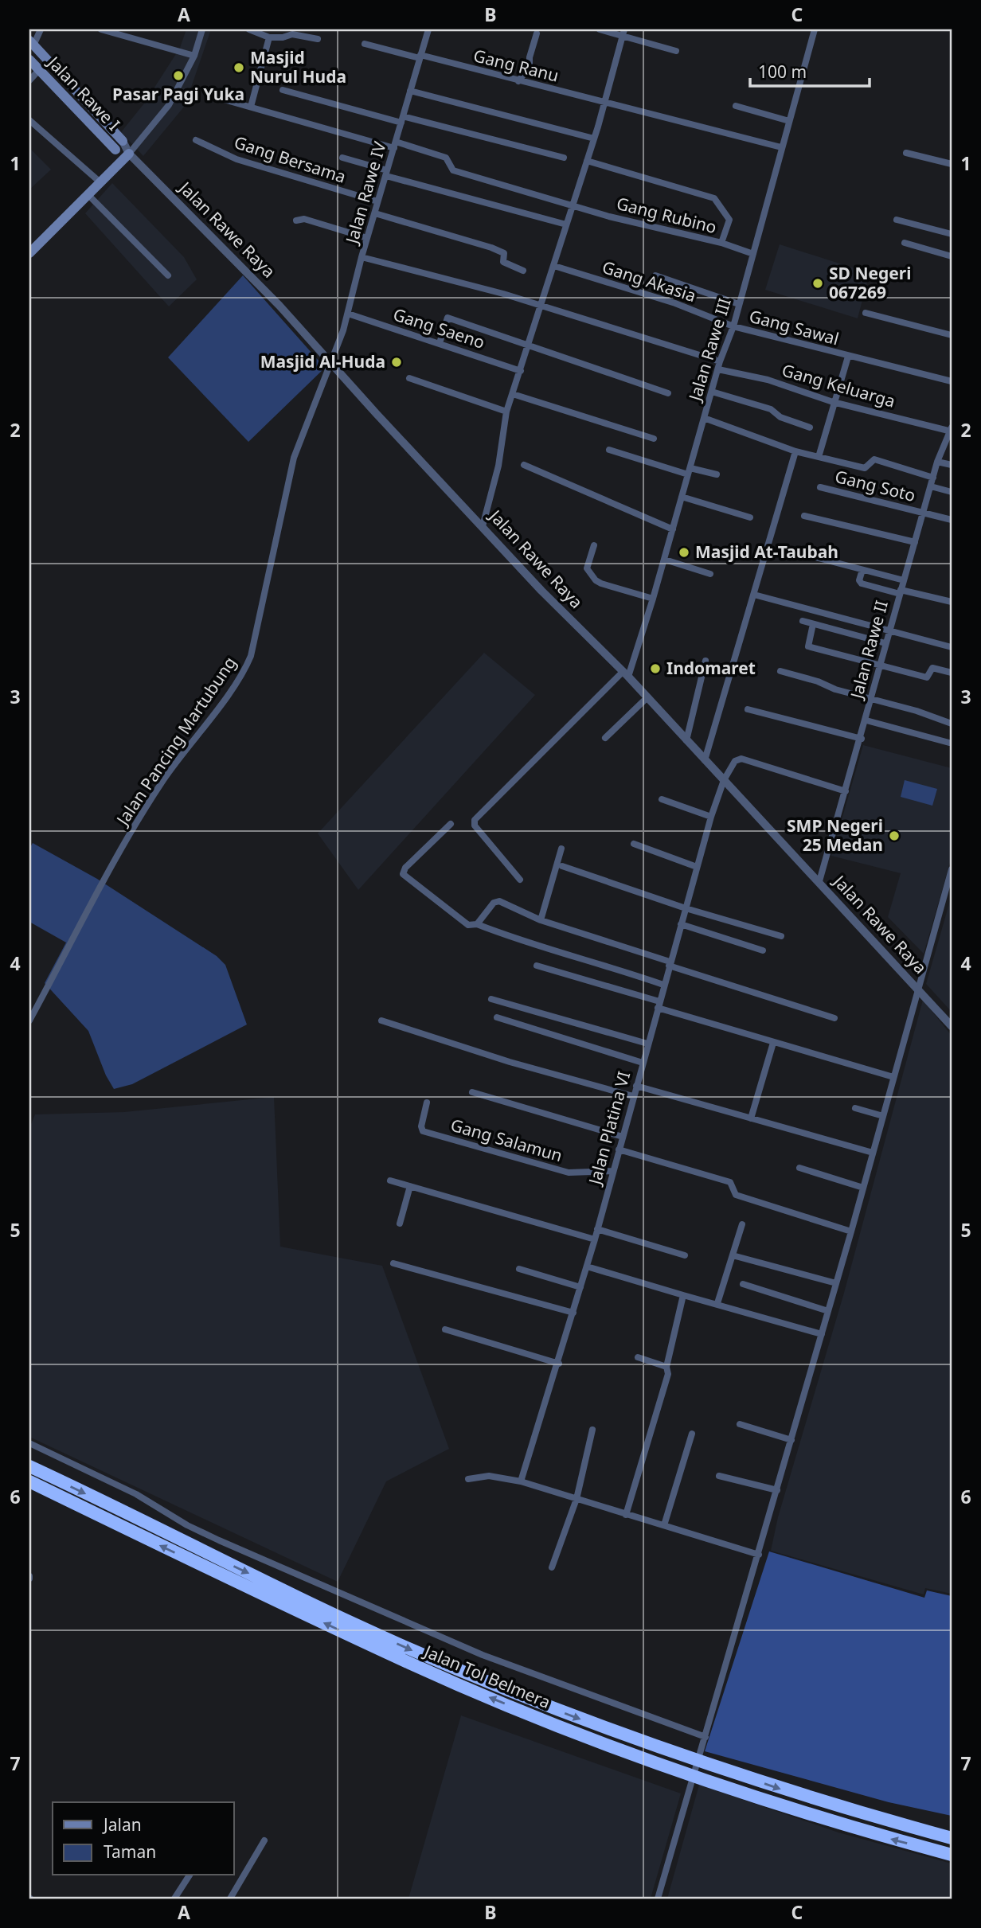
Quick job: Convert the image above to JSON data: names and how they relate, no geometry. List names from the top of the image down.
{
  "streets": {
    "highway": ["Jalan Tol Belmera"],
    "main road": ["Jalan Rawe I"],
    "street": [
      "Gang Ranu",
      "Gang Bersama",
      "Jalan Rawe IV",
      "Gang Rubino",
      "Jalan Rawe Raya",
      "Gang Akasia",
      "Gang Sawal",
      "Gang Saeno",
      "Jalan Rawe III",
      "Gang Keluarga",
      "Gang Soto",
      "Jalan Rawe II",
      "Jalan Pancing Martubung",
      "Jalan Platina VI",
      "Gang Salamun"
    ]
  },
  "crossings": [
    ["Gang Ranu", "Jalan Rawe IV"],
    ["Gang Ranu", "Jalan Rawe III"],
    ["Gang Bersama", "Jalan Rawe IV"],
    ["Jalan Rawe IV", "Gang Rubino"],
    ["Jalan Rawe IV", "Jalan Rawe Raya"],
    ["Jalan Rawe IV", "Gang Saeno"],
    ["Jalan Rawe IV", "Gang Keluarga"],
    ["Jalan Rawe IV", "Jalan Pancing Martubung"],
    ["Gang Rubino", "Jalan Rawe III"],
    ["Jalan Rawe Raya", "Jalan Rawe III"],
    ["Jalan Rawe Raya", "Jalan Rawe II"],
    ["Jalan Rawe Raya", "Jalan Pancing Martubung"],
    ["Jalan Rawe Raya", "Jalan Platina VI"],
    ["Gang Akasia", "Gang Sawal"],
    ["Gang Akasia", "Jalan Rawe III"],
    ["Gang Sawal", "Jalan Rawe III"],
    ["Jalan Rawe III", "Gang Keluarga"],
    ["Gang Keluarga", "Jalan Rawe II"],
    ["Gang Soto", "Jalan Rawe II"],
    ["Jalan Rawe II", "Jalan Platina VI"],
    ["Jalan Platina VI", "Gang Salamun"]
  ],
  "places": [
    "Masjid Nurul Huda",
    "Pasar Pagi Yuka",
    "SD Negeri 067269",
    "Masjid Al-Huda",
    "Masjid At-Taubah",
    "Indomaret",
    "SMP Negeri 25 Medan"
  ],
  "legend": ["Jalan", "Taman"],
  "scale_bar": "100 m",
  "grid": {
    "columns": ["A", "B", "C"],
    "rows": [
      "1",
      "2",
      "3",
      "4",
      "5",
      "6",
      "7"
    ]
  }
}
